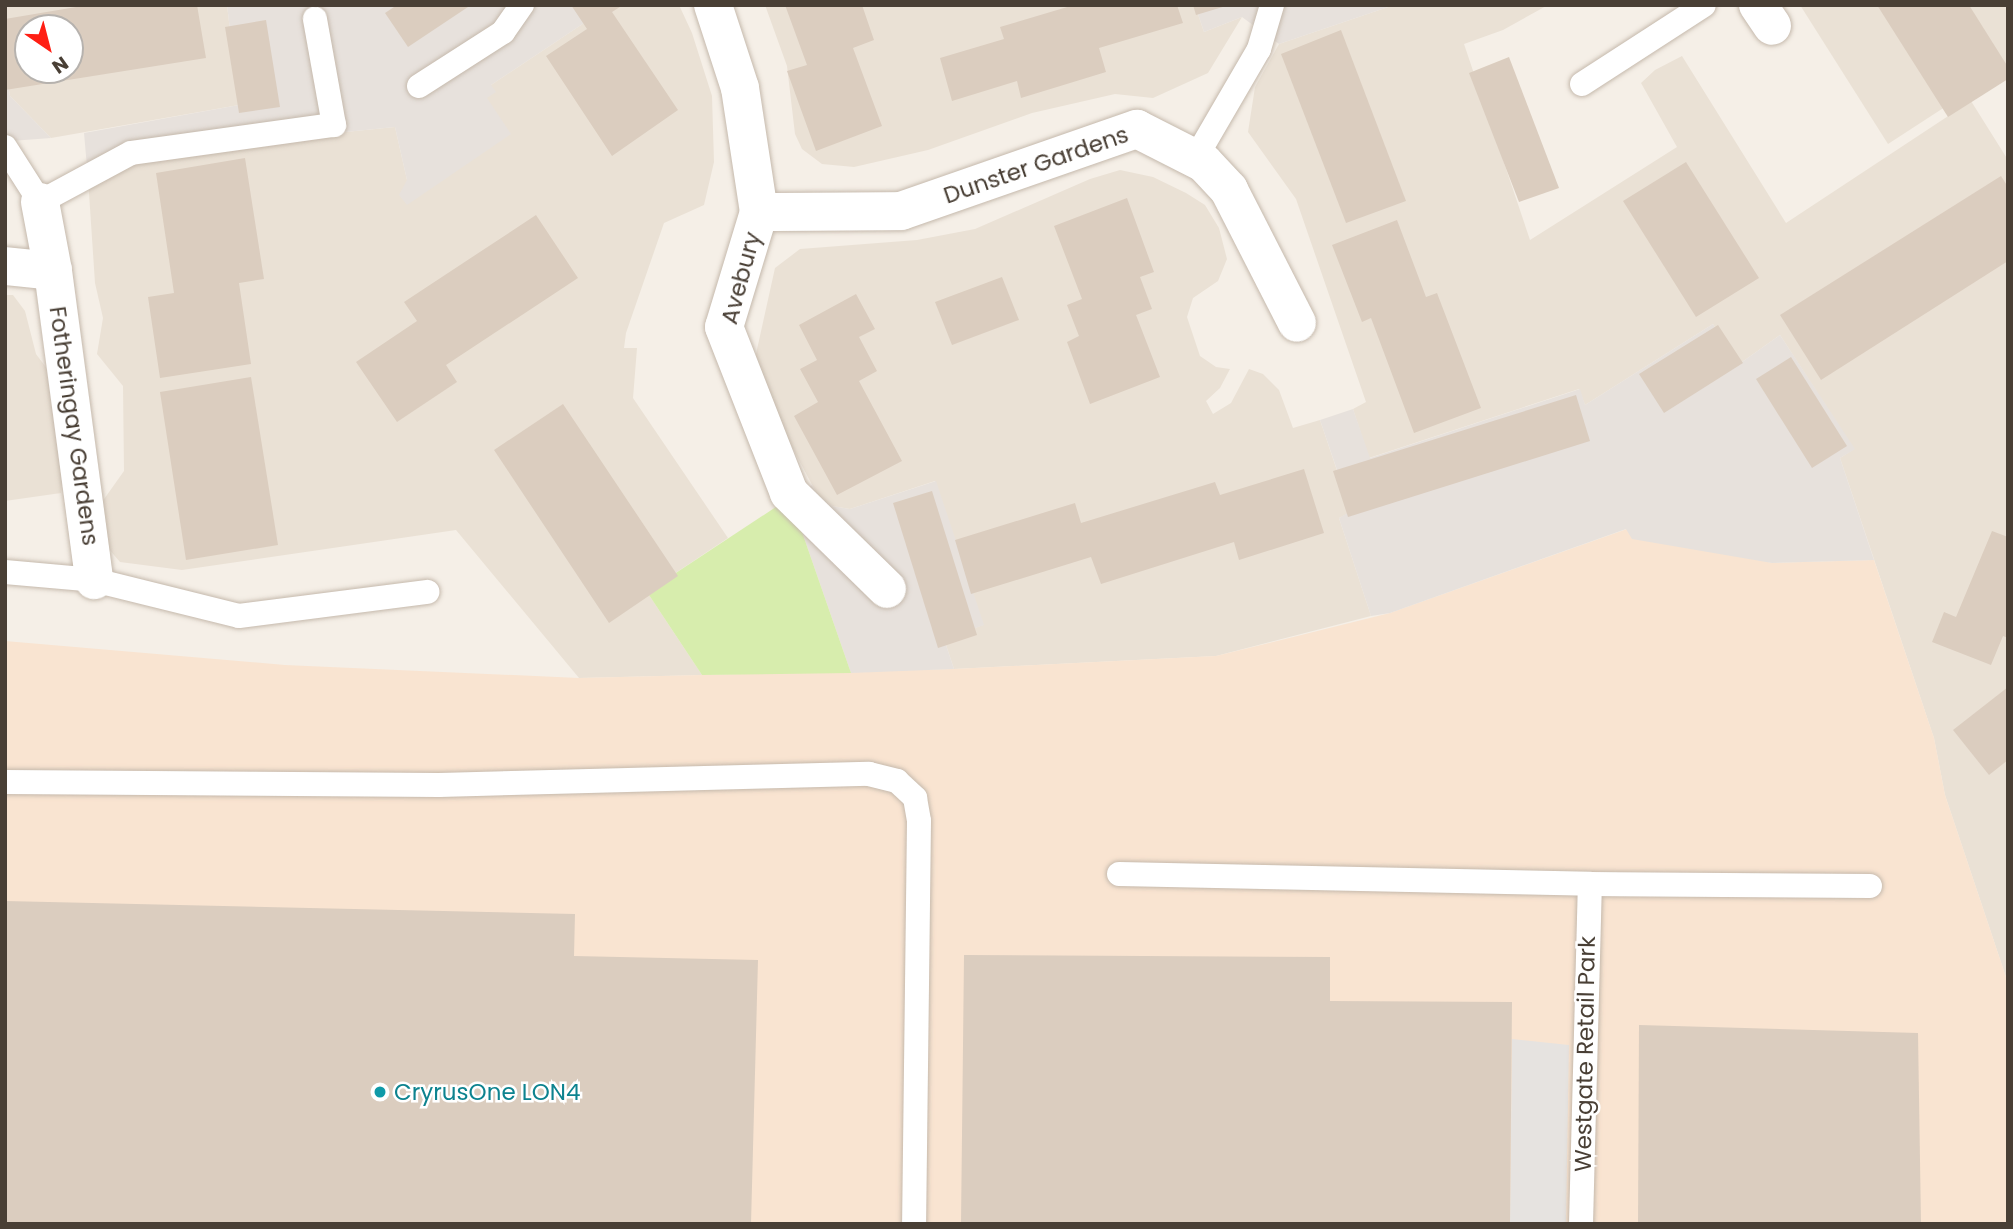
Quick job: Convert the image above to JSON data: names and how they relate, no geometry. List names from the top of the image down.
{
  "streets": {
    "street": ["Dunster Gardens", "Avebury", "Fotheringay Gardens"],
    "lane": ["Westgate Retail Park"]
  },
  "crossings": [
    ["Dunster Gardens", "Avebury"]
  ],
  "places": ["CryrusOne LON4"],
  "north": "bottom right"
}
